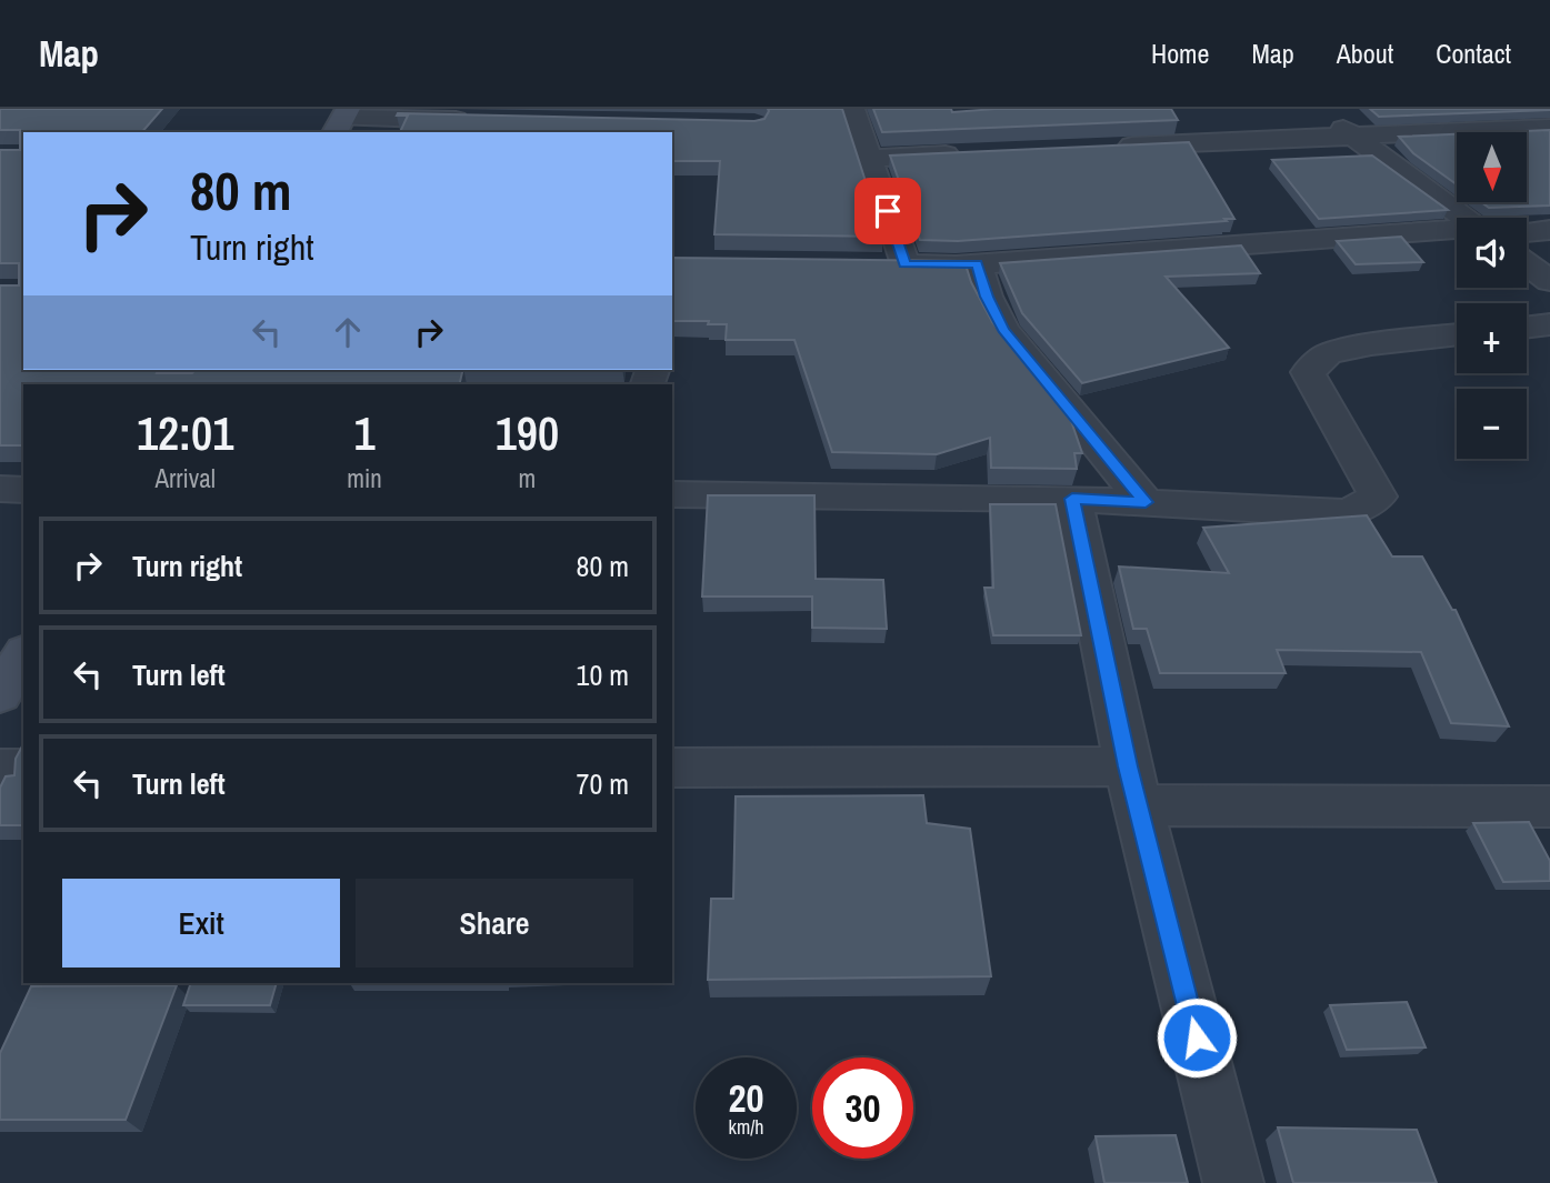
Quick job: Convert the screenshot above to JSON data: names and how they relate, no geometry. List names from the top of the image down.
{
  "north": "bottom",
  "page": {
    "header": "Map",
    "nav": [
      "Home",
      "Map",
      "About",
      "Contact"
    ],
    "map_buttons": ["+", "−"],
    "turn": ["80 m", "Turn right"],
    "eta": [
      "12:01",
      "Arrival",
      "1",
      "min",
      "190",
      "m"
    ],
    "list": [
      {
        "name": "Turn right",
        "value": "80 m"
      },
      {
        "name": "Turn left",
        "value": "10 m"
      },
      {
        "name": "Turn left",
        "value": "70 m"
      }
    ],
    "buttons": ["Exit", "Share"],
    "speed": "20 km/h",
    "limit": "30"
  }
}
